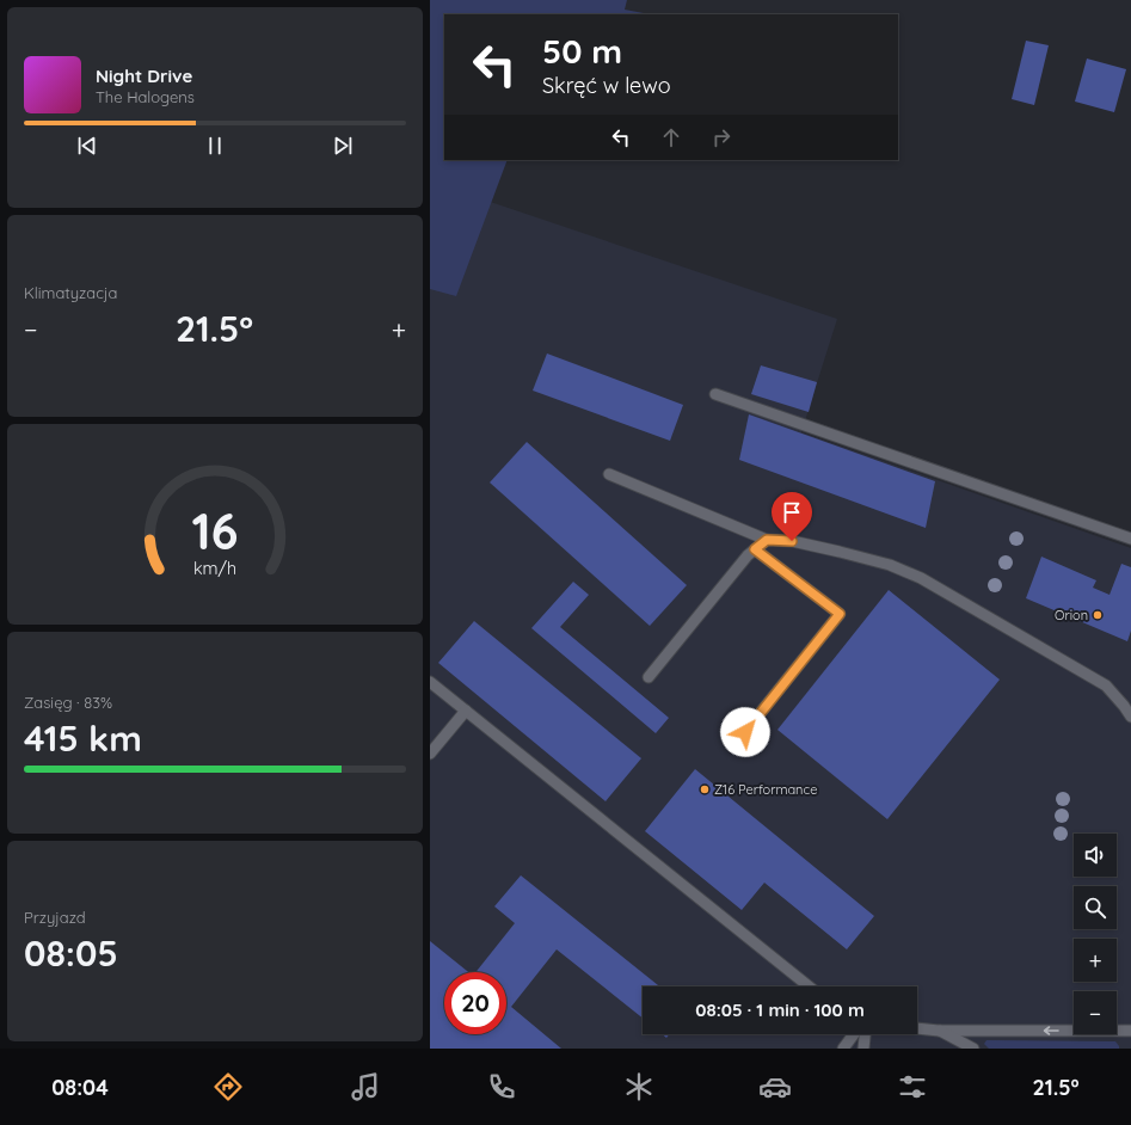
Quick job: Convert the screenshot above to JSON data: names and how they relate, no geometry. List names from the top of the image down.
{
  "places": ["Orion", "Z16 Performance"],
  "page": {
    "turn": ["50 m", "Skręć w lewo"],
    "song": ["Night Drive", "The Halogens"],
    "tile": [
      "Klimatyzacja",
      ["Zasięg · 83%", "415 km"],
      ["Przyjazd", "08:05"]
    ],
    "heat": ["−", "21.5°", "+"],
    "map_buttons": ["+", "−"],
    "limit": "20",
    "trip": "08:05 · 1 min · 100 m",
    "tabs": ["08:04", "21.5°"],
    "gauge": ["16", "km/h"]
  }
}
